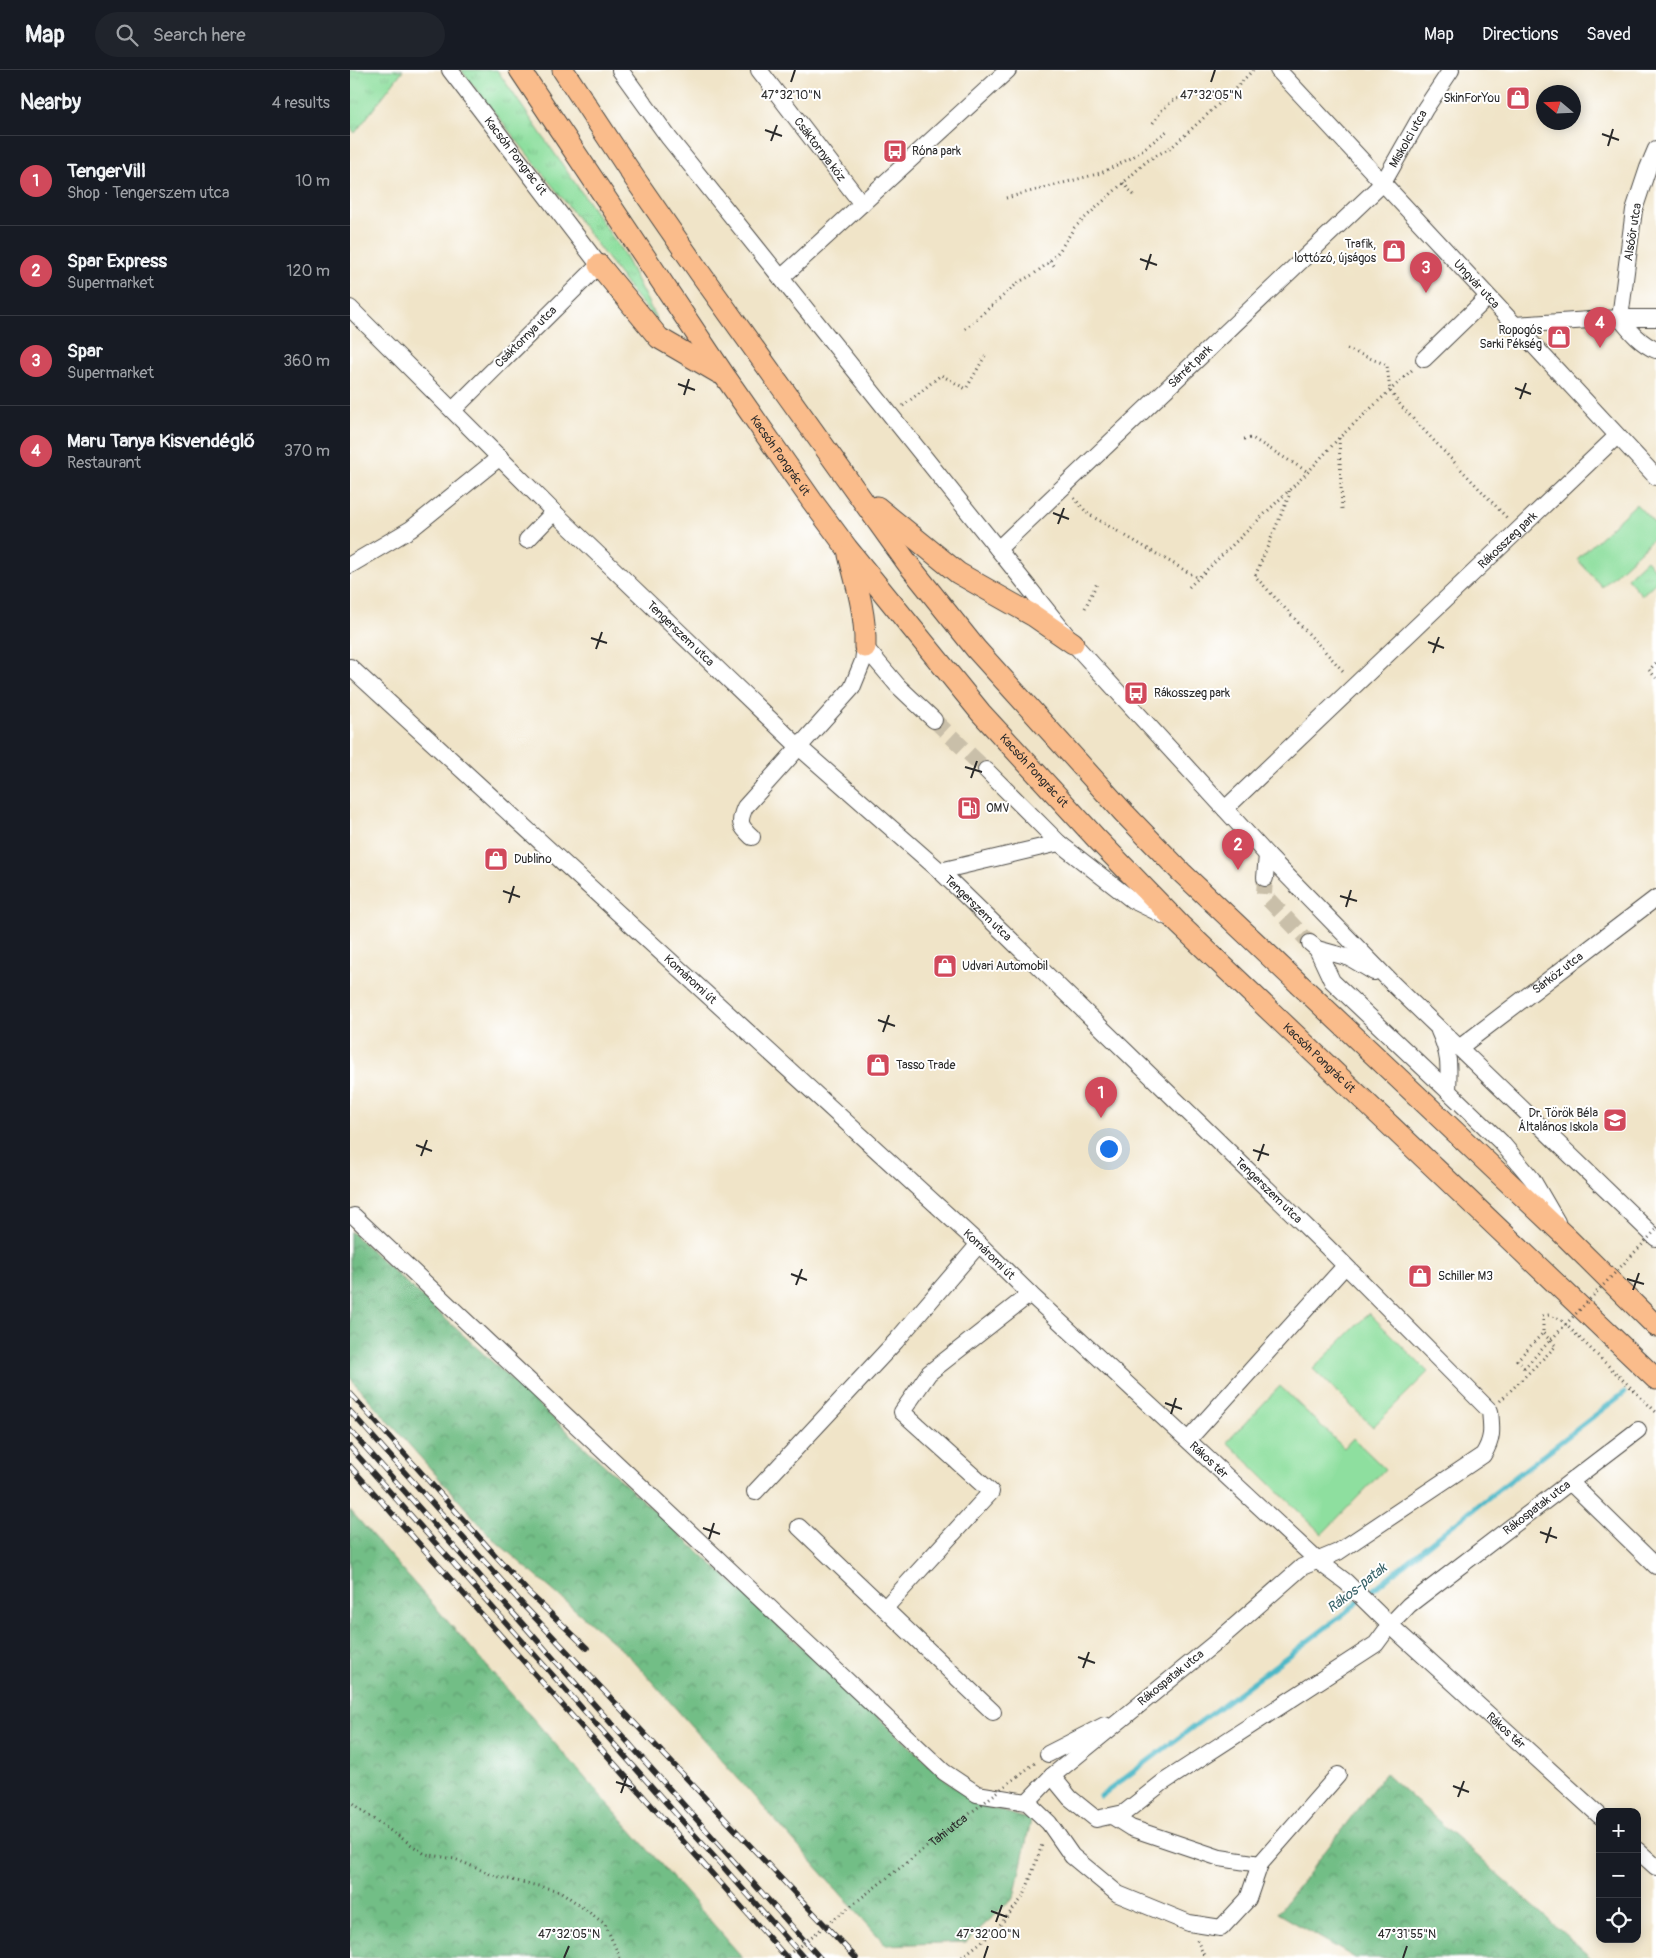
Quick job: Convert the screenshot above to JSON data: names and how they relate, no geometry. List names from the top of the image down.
{
  "streets": {
    "main road": ["Kacsóh Pongrác út"],
    "street": [
      "Miskolci utca",
      "Csáktornya köz",
      "Alsóőr utca",
      "Ungvár utca",
      "Csáktornya utca",
      "Sárrét park",
      "Rákosszeg park",
      "Tengerszem utca",
      "Sárköz utca",
      "Komáromi út",
      "Rákos tér",
      "Rákospatak utca"
    ],
    "path": ["Tahi utca"]
  },
  "crossings": [
    ["Miskolci utca", "Ungvár utca"],
    ["Miskolci utca", "Sárrét park"],
    ["Kacsóh Pongrác út", "Csáktornya utca"],
    ["Ungvár utca", "Sárrét park"],
    ["Ungvár utca", "Rákosszeg park"],
    ["Csáktornya utca", "Tengerszem utca"],
    ["Komáromi út", "Rákos tér"],
    ["Rákos tér", "Rákospatak utca"]
  ],
  "water": ["Rákos-patak"],
  "places": {
    "shop": [
      "SkinForYou",
      "Trafik, lottózó, újságos",
      "Ropogós Sarki Pékség",
      "Dublino",
      "Udvari Automobil",
      "Tasso Trade",
      "Schiller M3"
    ],
    "bus stop": ["Róna park", "Rákosszeg park"],
    "fuel station": ["OMV"],
    "school or university": ["Dr. Török Béla Általános Iskola"]
  },
  "north": "left",
  "page": {
    "header": "Map",
    "search": "Search here",
    "nav": ["Map", "Directions", "Saved"],
    "heading": ["Nearby", "4 results"],
    "list": [
      {
        "mark": "1",
        "name": "TengerVill",
        "note": "Shop · Tengerszem utca",
        "value": "10 m"
      },
      {
        "mark": "2",
        "name": "Spar Express",
        "note": "Supermarket",
        "value": "120 m"
      },
      {
        "mark": "3",
        "name": "Spar",
        "note": "Supermarket",
        "value": "360 m"
      },
      {
        "mark": "4",
        "name": "Maru Tanya Kisvendéglő",
        "note": "Restaurant",
        "value": "370 m"
      }
    ],
    "pins": [
      "3",
      "4",
      "2",
      "1"
    ],
    "map_buttons": ["+", "−"]
  },
  "coordinates": [
    "47°32'10\"N",
    "47°32'05\"N",
    "47°32'00\"N",
    "47°31'55\"N"
  ]
}
